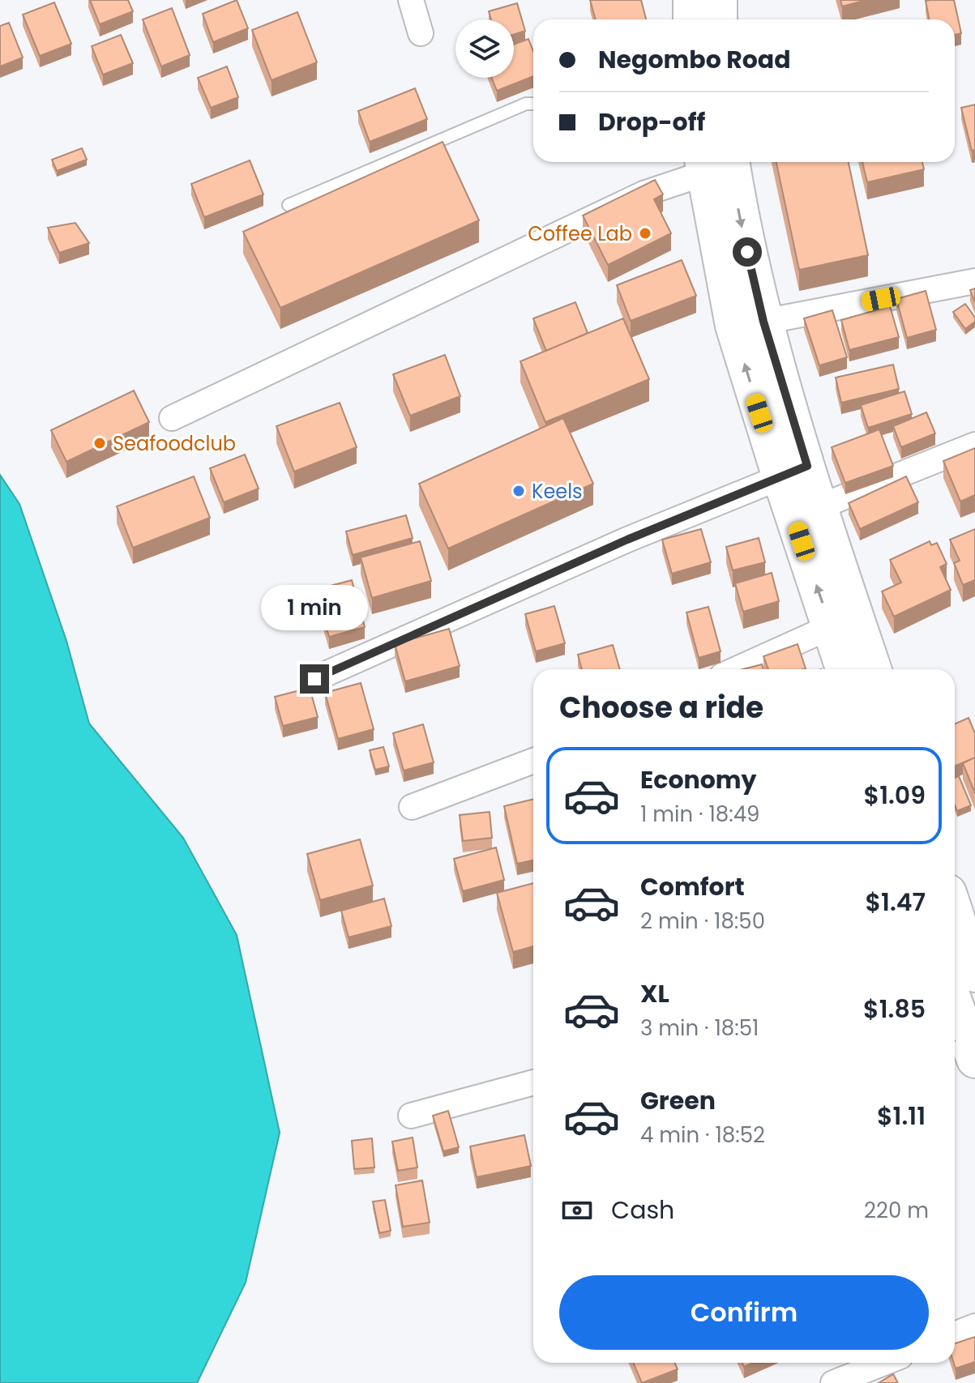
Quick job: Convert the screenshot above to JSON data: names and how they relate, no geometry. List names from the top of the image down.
{
  "places": ["Coffee Lab", "Seafoodclub", "Keels"],
  "page": {
    "banner": ["Negombo Road", "Drop-off"],
    "bubble": "1 min",
    "heading": "Choose a ride",
    "list": [
      {
        "name": "Economy",
        "note": "1 min · 18:49",
        "value": "$1.09"
      },
      {
        "name": "Comfort",
        "note": "2 min · 18:50",
        "value": "$1.47"
      },
      {
        "name": "XL",
        "note": "3 min · 18:51",
        "value": "$1.85"
      },
      {
        "name": "Green",
        "note": "4 min · 18:52",
        "value": "$1.11"
      }
    ],
    "pay": ["Cash", "220 m"],
    "buttons": "Confirm"
  }
}
